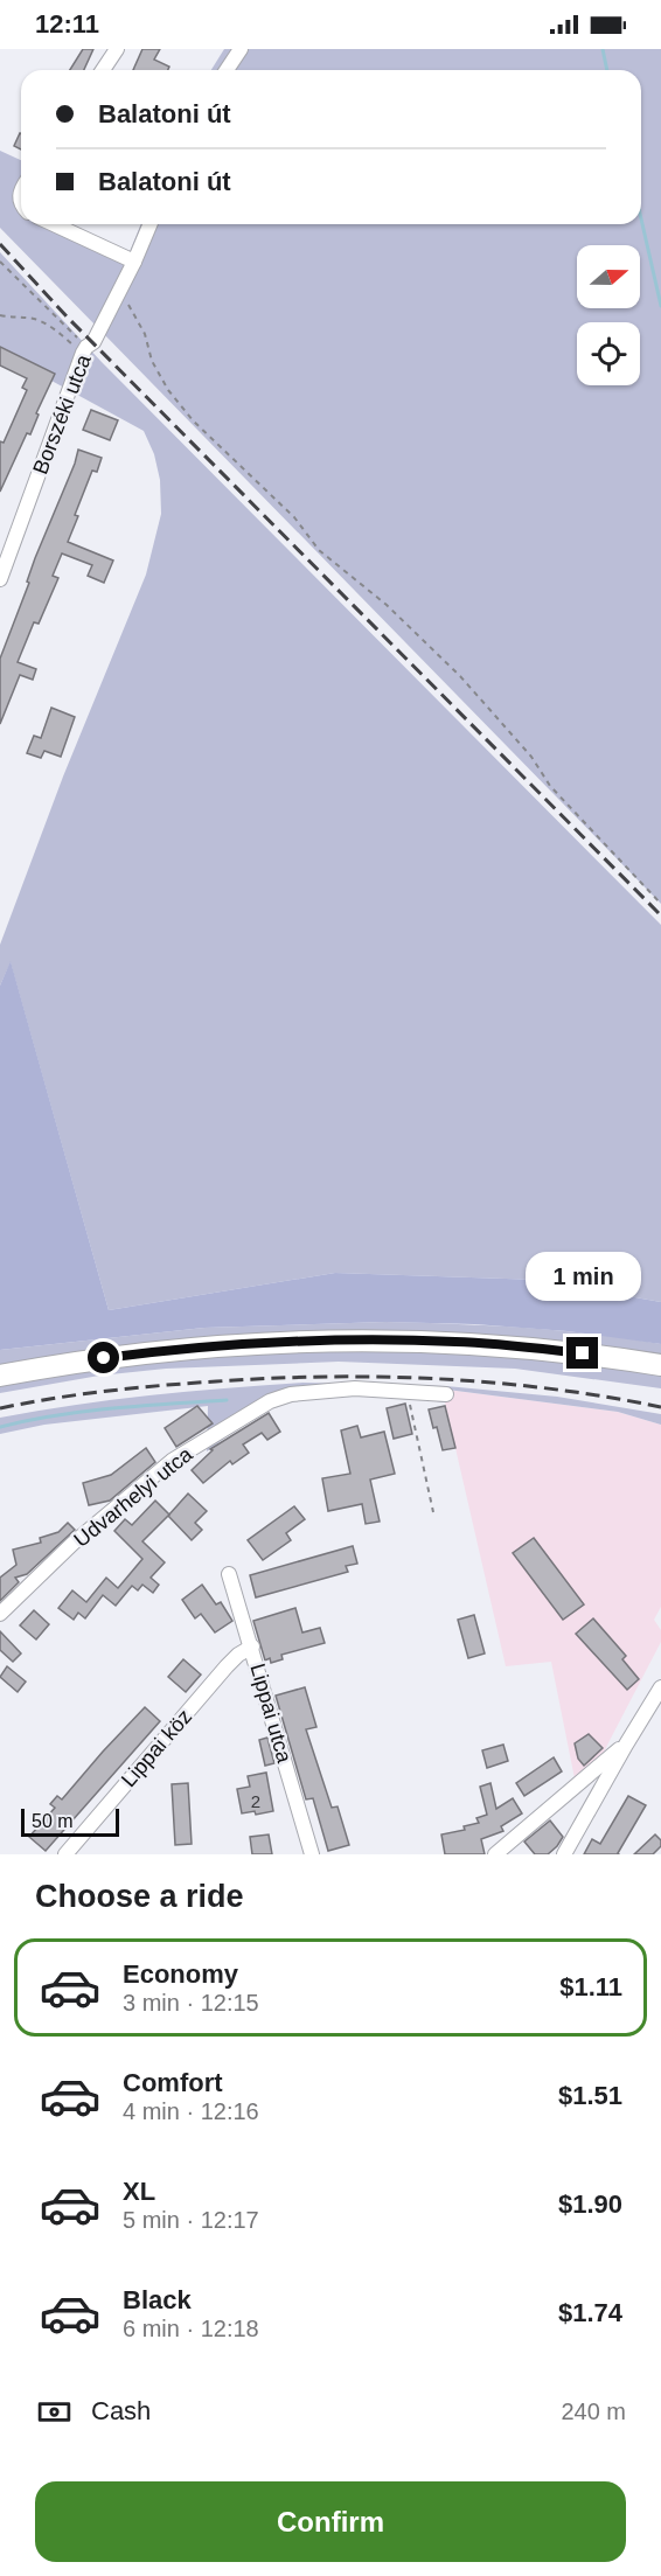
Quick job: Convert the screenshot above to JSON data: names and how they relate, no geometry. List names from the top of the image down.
{
  "streets": {
    "street": [
      "Borszéki utca",
      "Udvarhelyi utca",
      "Lippai utca",
      "Lippai köz"
    ]
  },
  "crossings": [
    ["Lippai utca", "Lippai köz"]
  ],
  "house_numbers": ["2"],
  "scale_bar": "50 m",
  "north": "right",
  "page": {
    "status": "12:11",
    "banner": ["Balatoni út", "Balatoni út"],
    "bubble": "1 min",
    "scale": "50 m",
    "heading": "Choose a ride",
    "list": [
      {
        "name": "Economy",
        "note": "3 min · 12:15",
        "value": "$1.11"
      },
      {
        "name": "Comfort",
        "note": "4 min · 12:16",
        "value": "$1.51"
      },
      {
        "name": "XL",
        "note": "5 min · 12:17",
        "value": "$1.90"
      },
      {
        "name": "Black",
        "note": "6 min · 12:18",
        "value": "$1.74"
      }
    ],
    "pay": ["Cash", "240 m"],
    "buttons": "Confirm"
  }
}
